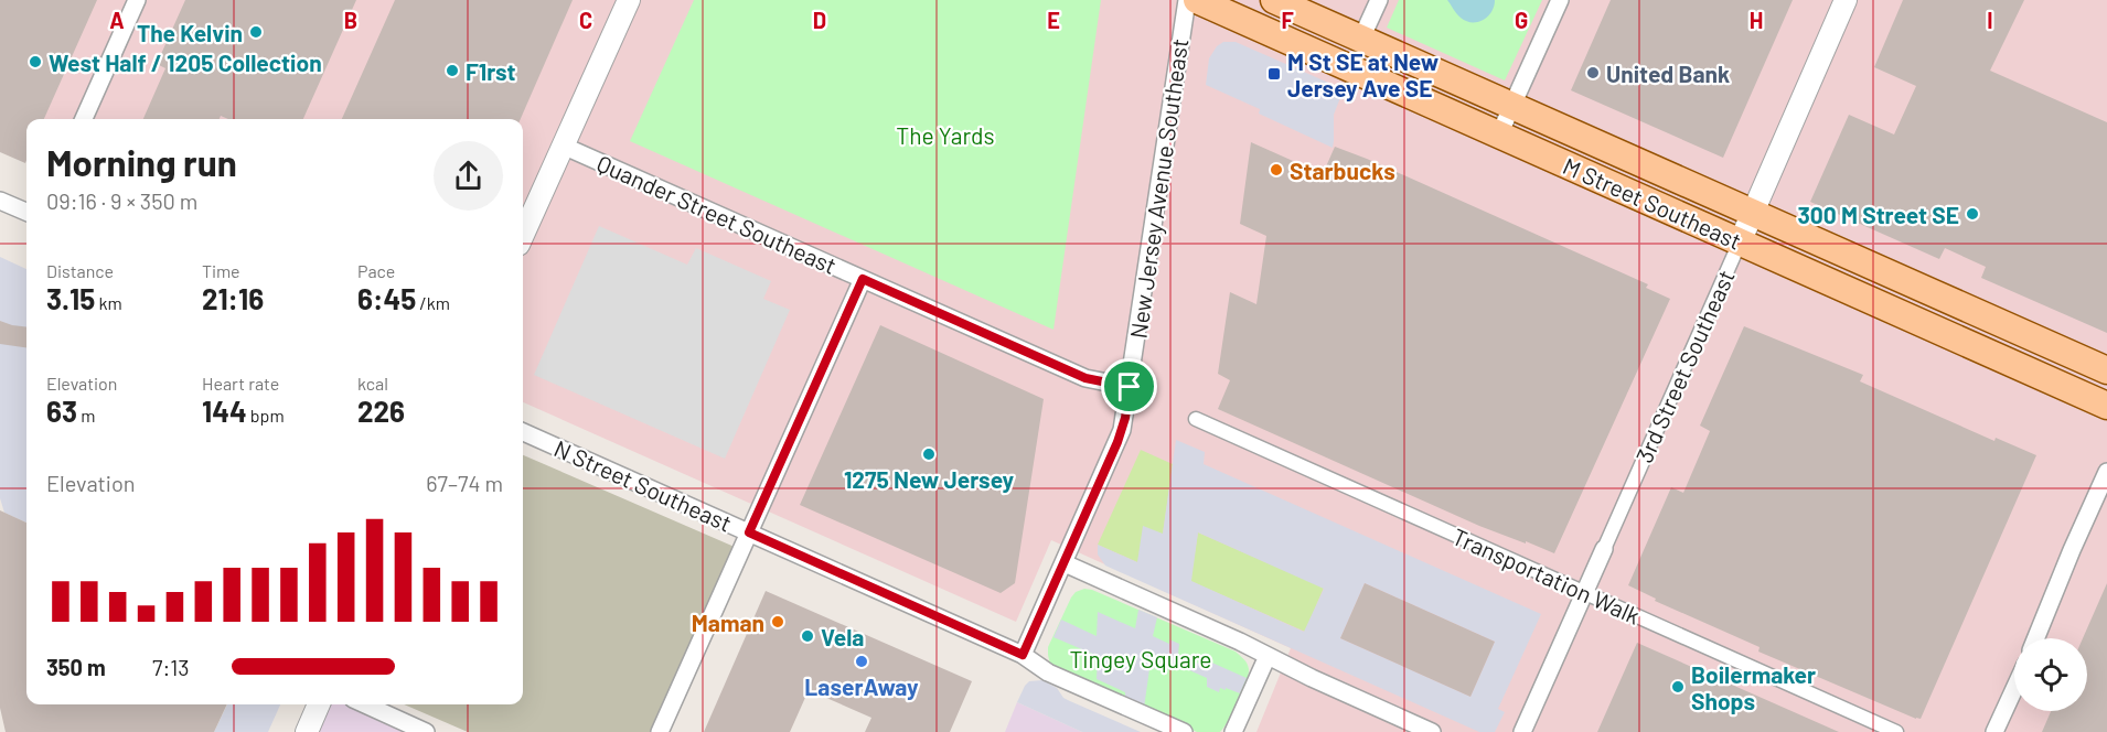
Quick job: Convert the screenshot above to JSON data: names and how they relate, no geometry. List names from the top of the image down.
{
  "streets": {
    "main road": ["M Street Southeast"],
    "street": [
      "New Jersey Avenue Southeast",
      "Quander Street Southeast",
      "3rd Street Southeast",
      "N Street Southeast",
      "Transportation Walk"
    ]
  },
  "crossings": [
    ["New Jersey Avenue Southeast", "Quander Street Southeast"],
    ["New Jersey Avenue Southeast", "N Street Southeast"],
    ["M Street Southeast", "3rd Street Southeast"],
    ["3rd Street Southeast", "Transportation Walk"]
  ],
  "parks": ["The Yards", "Tingey Square"],
  "places": {
    "other": [
      "The Kelvin",
      "West Half / 1205 Collection",
      "F1rst",
      "United Bank",
      "Starbucks",
      "300 M Street SE",
      "1275 New Jersey",
      "Maman",
      "Vela",
      "LaserAway",
      "Boilermaker Shops"
    ],
    "transit": ["M St SE at New Jersey Ave SE"]
  },
  "page": {
    "heading": ["Morning run", "09:16 · 9 × 350 m"],
    "stats": [
      ["Distance", "3.15 km"],
      ["Time", "21:16"],
      ["Pace", "6:45 /km"],
      ["Elevation", "63 m"],
      ["Heart rate", "144 bpm"],
      ["kcal", "226"]
    ],
    "chart": ["Elevation", "67–74 m"],
    "list": [
      {
        "name": "350 m",
        "note": "7:13"
      }
    ]
  },
  "grid": {
    "columns": [
      "A",
      "B",
      "C",
      "D",
      "E",
      "F",
      "G",
      "H",
      "I"
    ]
  }
}
